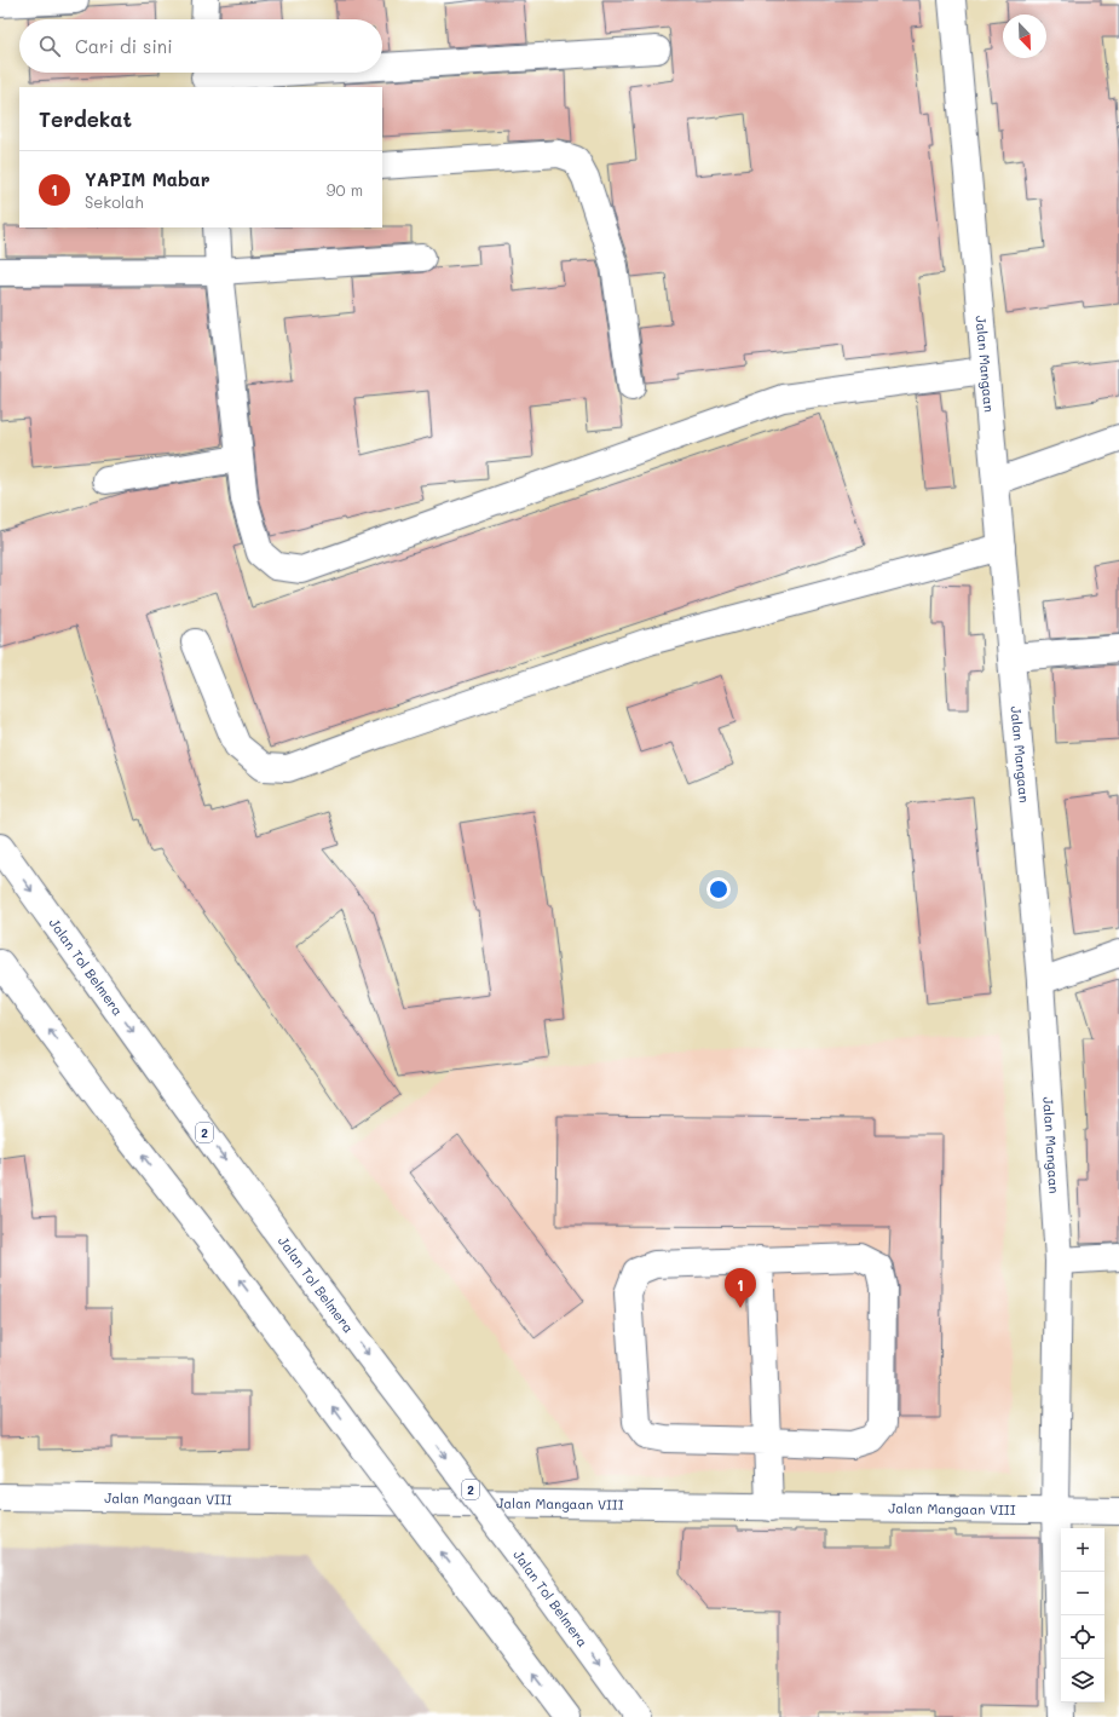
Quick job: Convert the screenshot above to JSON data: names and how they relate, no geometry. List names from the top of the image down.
{
  "streets": {
    "main road": [
      "Jalan Mangaan",
      "Jalan Tol Belmera",
      "2",
      "Jalan Mangaan VIII"
    ]
  },
  "crossings": [
    ["Jalan Mangaan", "Jalan Mangaan VIII"]
  ],
  "north": "bottom right",
  "page": {
    "search": "Cari di sini",
    "heading": "Terdekat",
    "list": [
      {
        "mark": "1",
        "name": "YAPIM Mabar",
        "note": "Sekolah",
        "value": "90 m"
      }
    ],
    "pins": "1",
    "map_buttons": ["+", "−"]
  }
}
